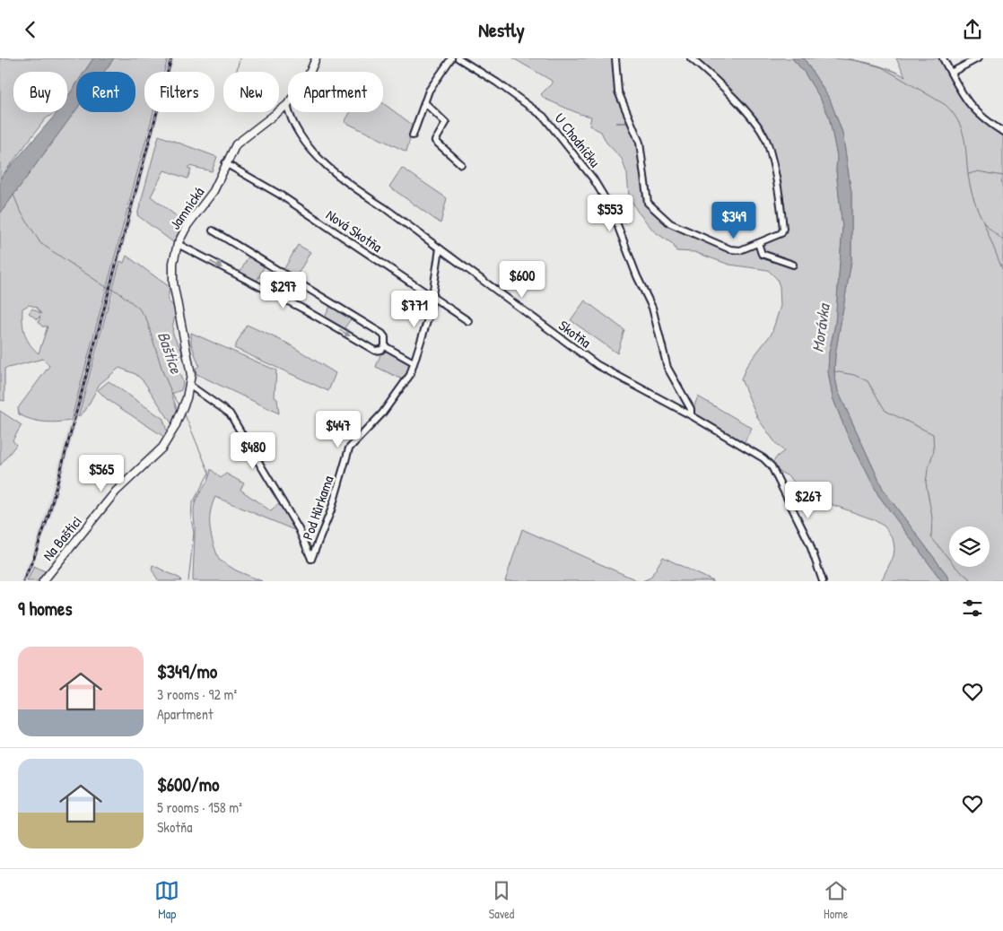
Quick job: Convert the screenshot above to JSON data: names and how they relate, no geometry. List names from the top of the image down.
{
  "streets": {
    "main road": ["Jamnická", "Na Baštici"],
    "street": [
      "U Chodníčku",
      "Nová Skotňa",
      "Skotňa",
      "Pod Hůrkama"
    ]
  },
  "crossings": [
    ["U Chodníčku", "Skotňa"],
    ["Jamnická", "Nová Skotňa"],
    ["Jamnická", "Skotňa"],
    ["Jamnická", "Pod Hůrkama"],
    ["Jamnická", "Na Baštici"],
    ["Nová Skotňa", "Pod Hůrkama"],
    ["Skotňa", "Pod Hůrkama"]
  ],
  "water": ["Morávka", "Baštice"],
  "page": {
    "header": "Nestly",
    "chip": [
      "Buy",
      "Rent",
      "Filters",
      "New",
      "Apartment"
    ],
    "price": [
      "$553",
      "$349",
      "$600",
      "$297",
      "$771",
      "$447",
      "$480",
      "$565",
      "$267"
    ],
    "heading": "9 homes",
    "list": [
      {
        "name": "$349/mo",
        "note": "3 rooms · 92 m² · Apartment"
      },
      {
        "name": "$600/mo",
        "note": "5 rooms · 158 m² · Skotňa"
      }
    ],
    "tabs": ["Map", "Saved", "Home"]
  }
}
